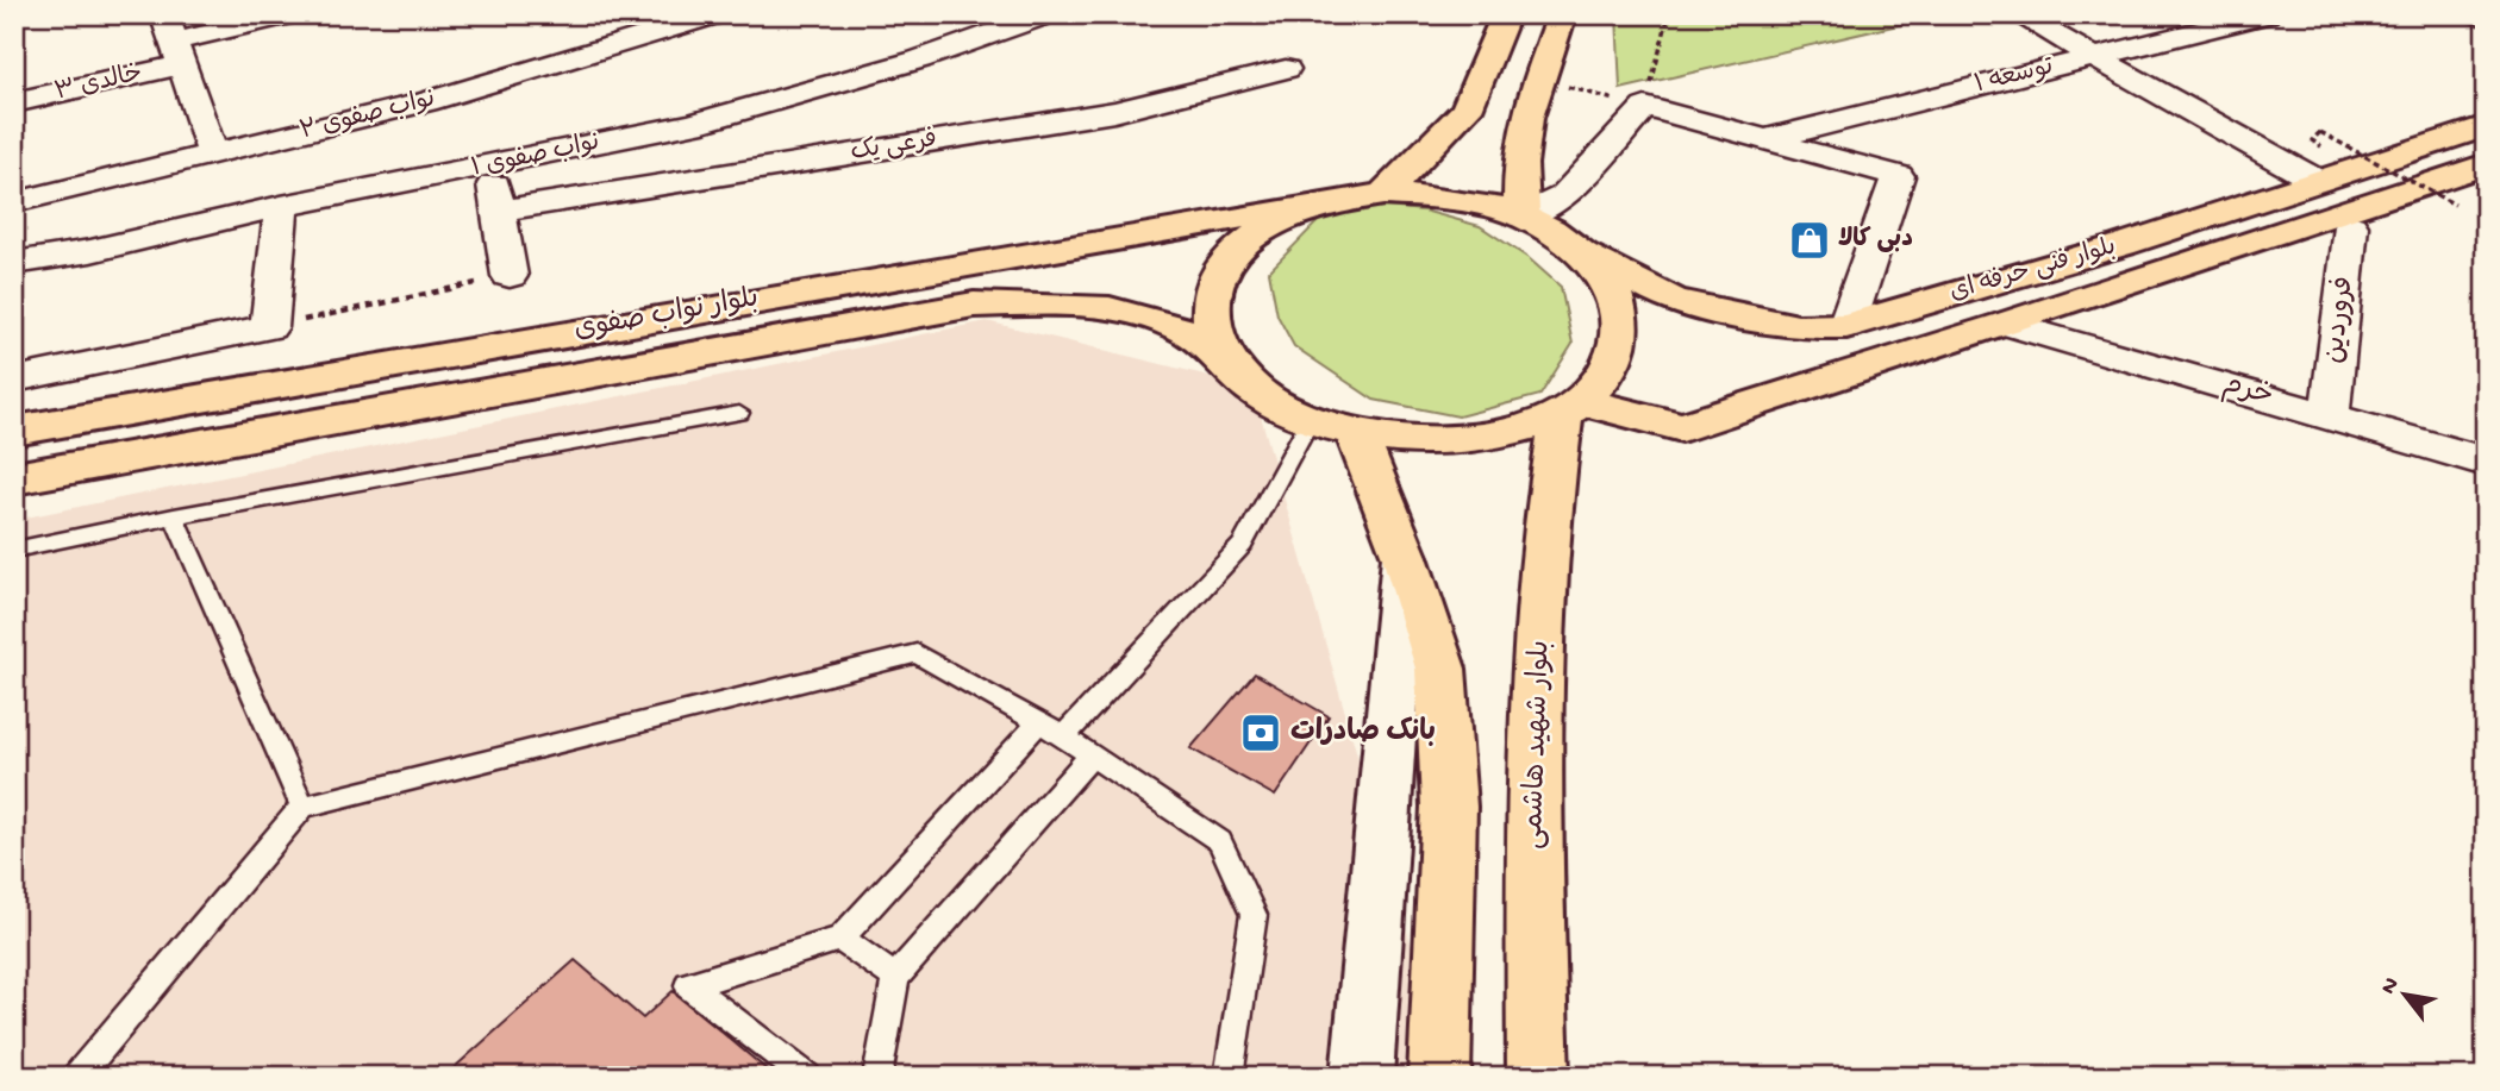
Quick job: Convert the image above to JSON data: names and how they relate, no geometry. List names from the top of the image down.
{
  "streets": {
    "main road": ["بلوار فنی حرفه ای", "بلوار نواب صفوی", "بلوار شهید هاشمی"],
    "street": [
      "توسعه ۱",
      "خالدی ۳",
      "نواب صفوی ۲",
      "فرعی یک",
      "نواب صفوی ۱",
      "فروردین",
      "خرم"
    ]
  },
  "crossings": [
    ["نواب صفوی ۲", "نواب صفوی ۱"],
    ["بلوار فنی حرفه ای", "بلوار نواب صفوی"],
    ["بلوار فنی حرفه ای", "خرم"],
    ["بلوار فنی حرفه ای", "بلوار شهید هاشمی"],
    ["فروردین", "خرم"]
  ],
  "places": {
    "shop": ["دبی کالا"],
    "bank": ["بانک صادرات"]
  },
  "north": "top left"
}
